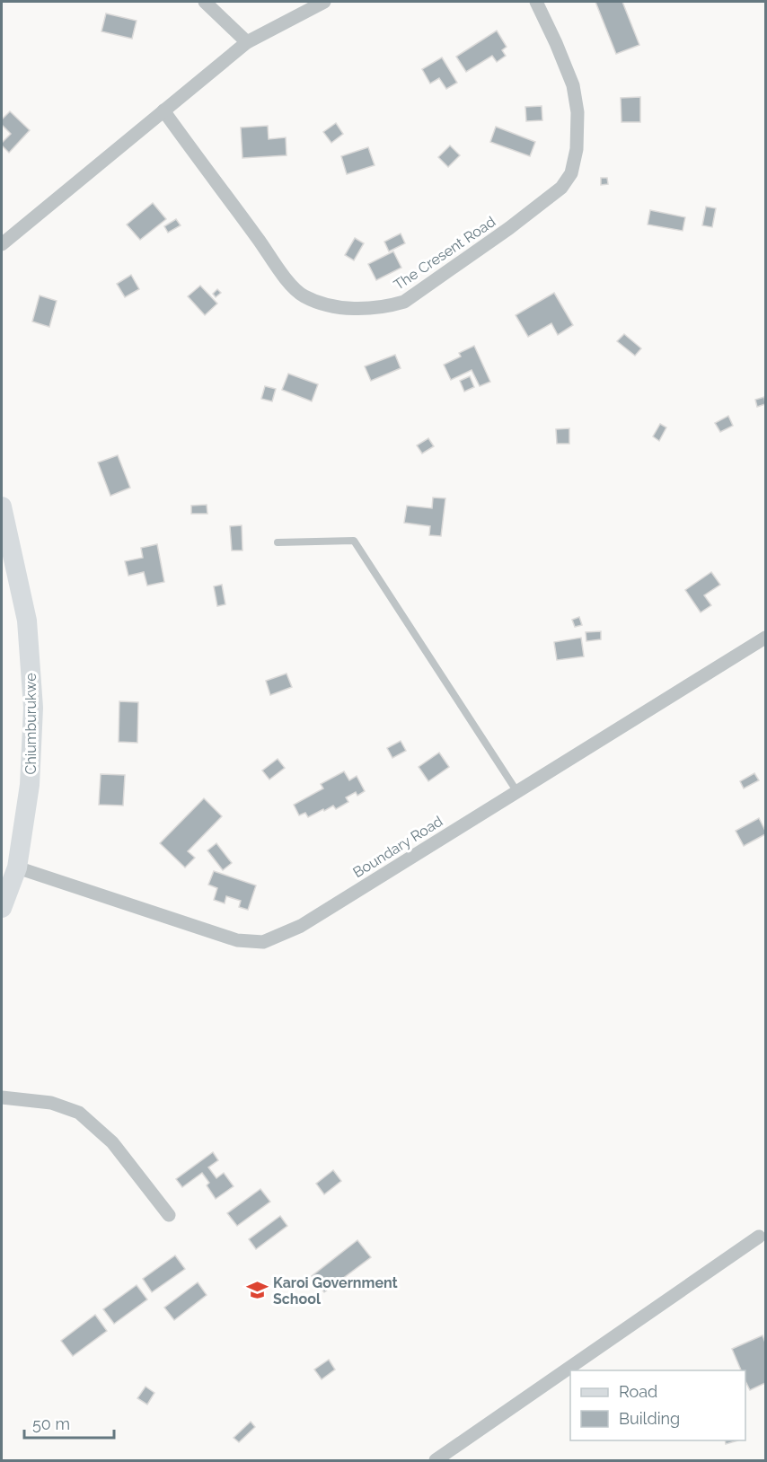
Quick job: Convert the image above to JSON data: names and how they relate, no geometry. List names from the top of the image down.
{
  "streets": {
    "street": ["The Cresent Road", "Chiumburukwe", "Boundary Road"]
  },
  "crossings": [
    ["Chiumburukwe", "Boundary Road"]
  ],
  "places": {
    "school or university": ["Karoi Government School"]
  },
  "legend": ["Road", "Building"],
  "scale_bar": "50 m"
}
